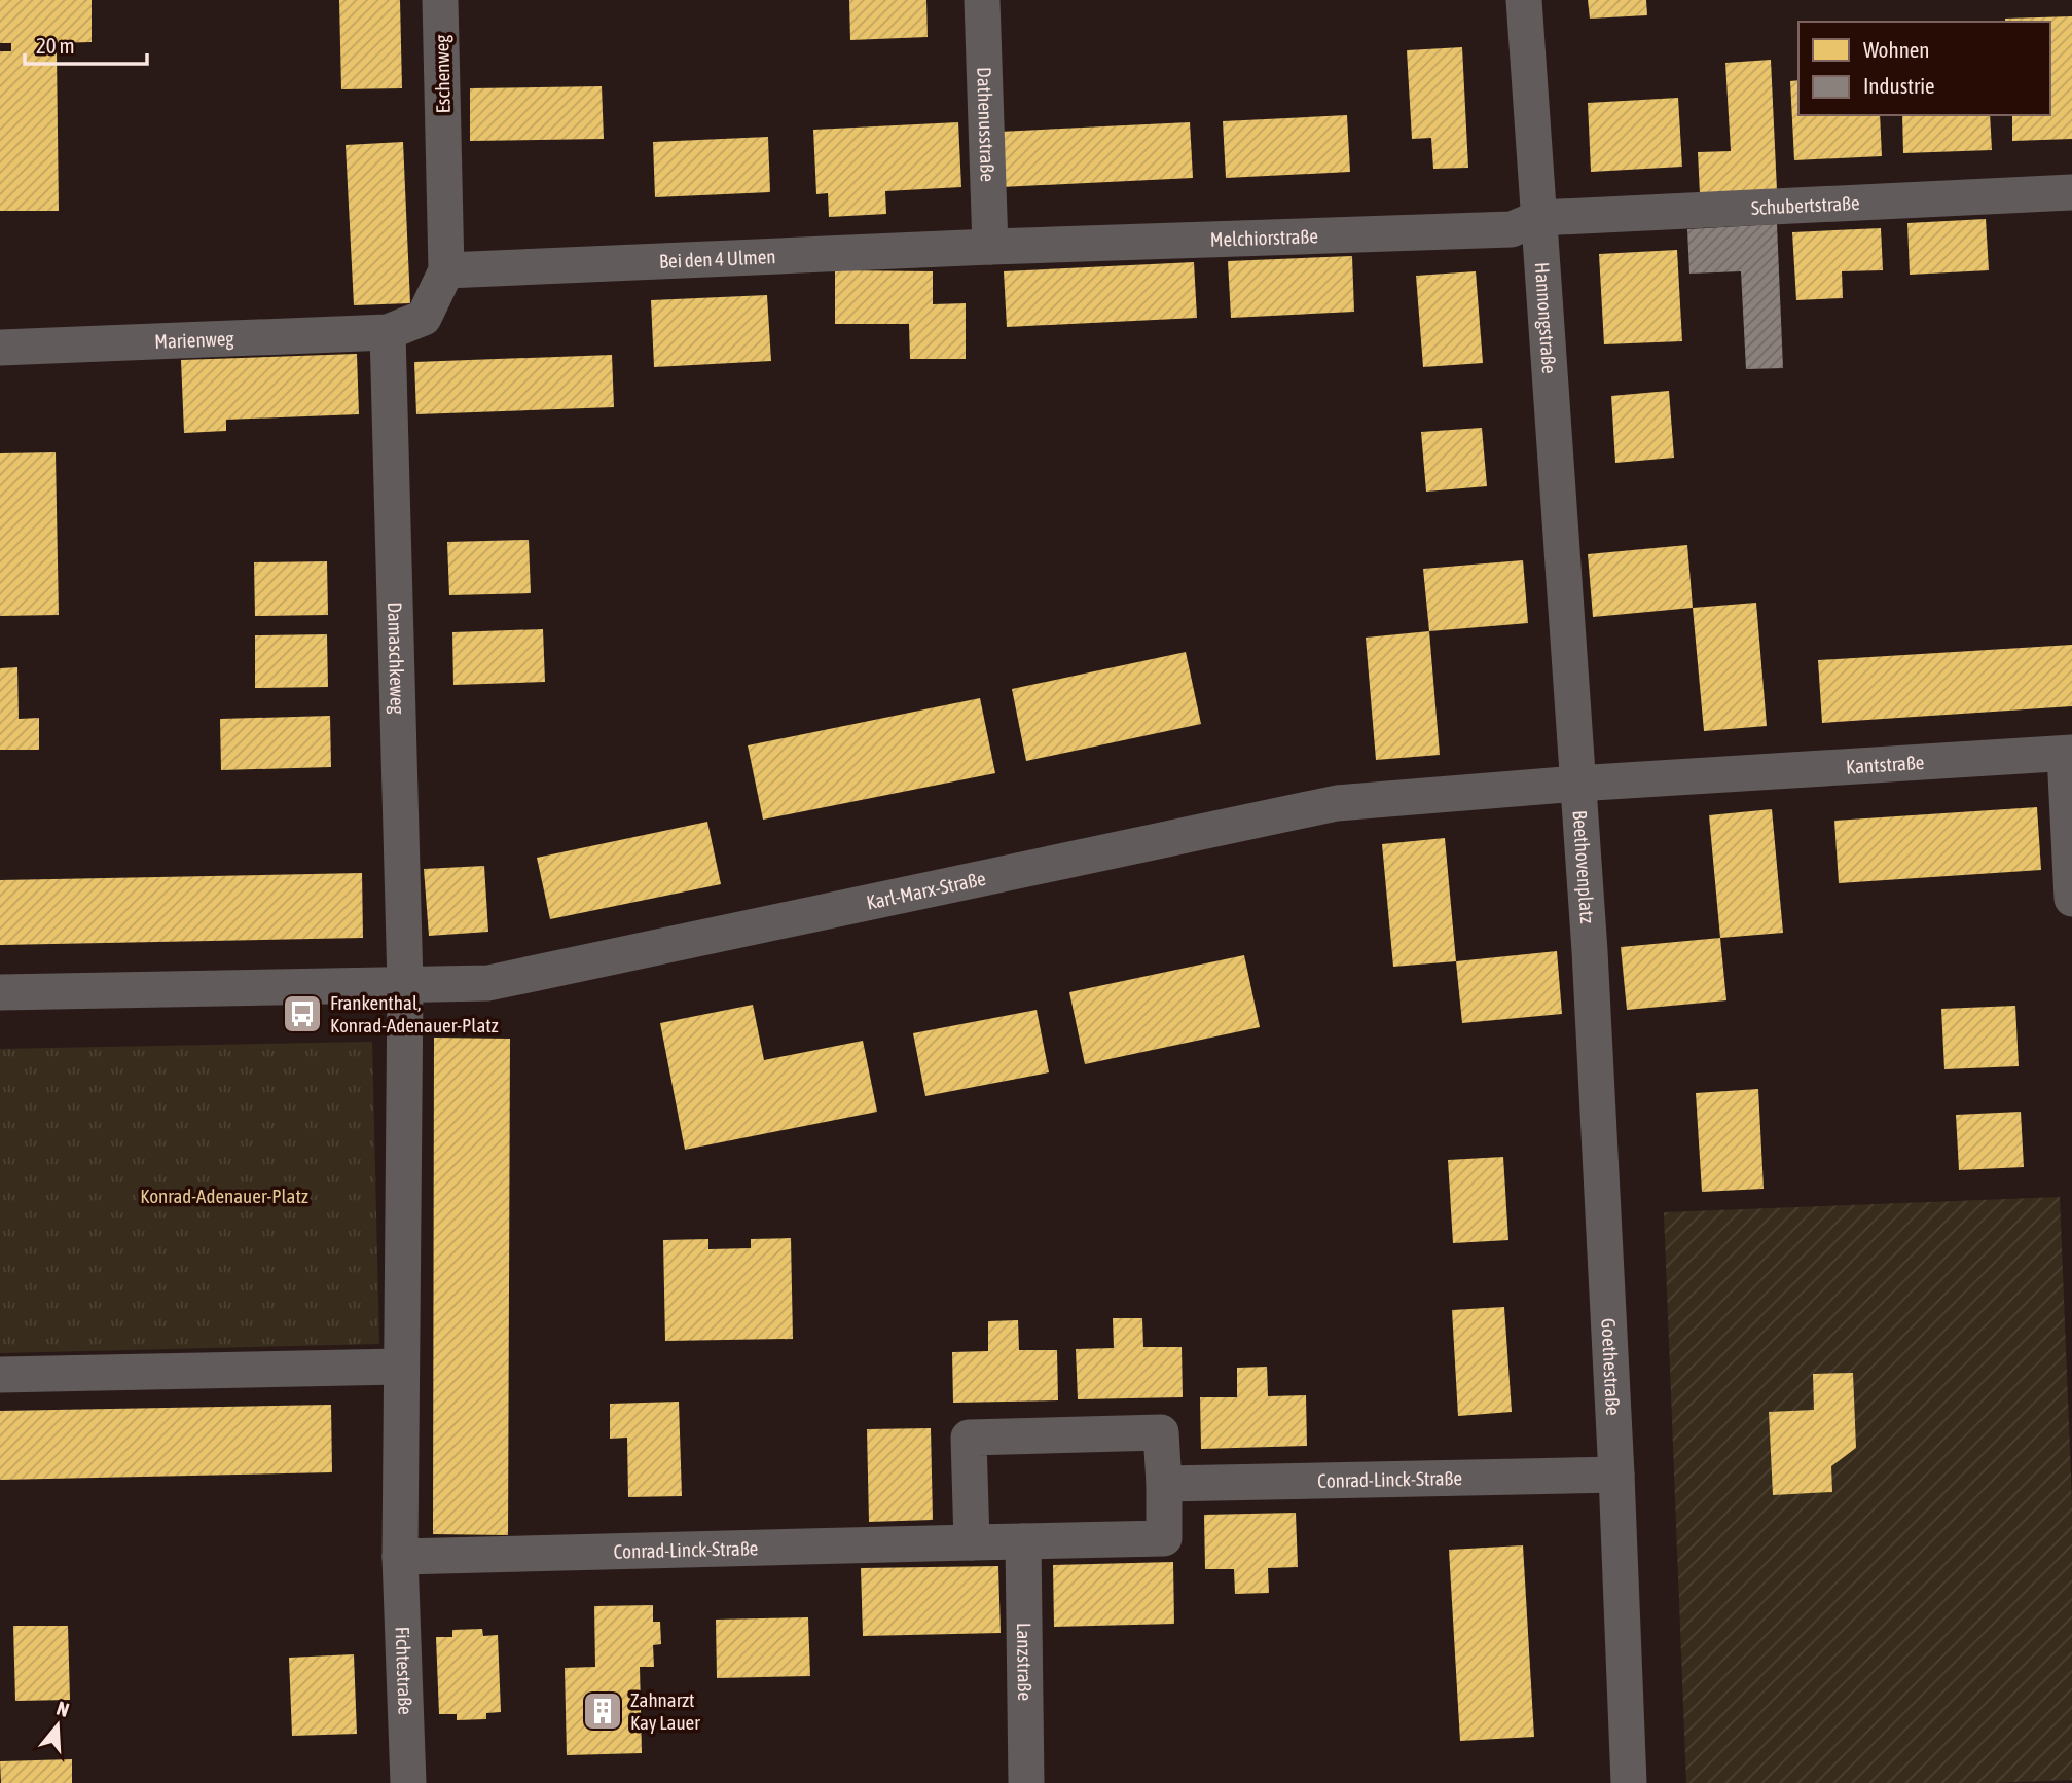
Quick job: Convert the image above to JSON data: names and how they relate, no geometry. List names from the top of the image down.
{
  "streets": {
    "street": [
      "Eschenweg",
      "Dathenusstraße",
      "Schubertstraße",
      "Melchiorstraße",
      "Bei den 4 Ulmen",
      "Hannongstraße",
      "Marienweg",
      "Damaschkeweg",
      "Kantstraße",
      "Beethovenplatz",
      "Karl-Marx-Straße",
      "Goethestraße",
      "Conrad-Linck-Straße",
      "Lanzstraße",
      "Fichtestraße"
    ]
  },
  "crossings": [
    ["Eschenweg", "Bei den 4 Ulmen"],
    ["Dathenusstraße", "Melchiorstraße"],
    ["Dathenusstraße", "Bei den 4 Ulmen"],
    ["Schubertstraße", "Melchiorstraße"],
    ["Schubertstraße", "Hannongstraße"],
    ["Melchiorstraße", "Bei den 4 Ulmen"],
    ["Melchiorstraße", "Hannongstraße"],
    ["Hannongstraße", "Beethovenplatz"],
    ["Marienweg", "Damaschkeweg"],
    ["Damaschkeweg", "Karl-Marx-Straße"],
    ["Kantstraße", "Beethovenplatz"],
    ["Beethovenplatz", "Karl-Marx-Straße"],
    ["Beethovenplatz", "Goethestraße"],
    ["Goethestraße", "Conrad-Linck-Straße"],
    ["Conrad-Linck-Straße", "Lanzstraße"],
    ["Conrad-Linck-Straße", "Fichtestraße"]
  ],
  "parks": ["Konrad-Adenauer-Platz"],
  "places": {
    "bus stop": ["Frankenthal, Konrad-Adenauer-Platz"],
    "building": ["Zahnarzt Kay Lauer"]
  },
  "legend": ["Wohnen", "Industrie"],
  "scale_bar": "20 m",
  "north": "top"
}
